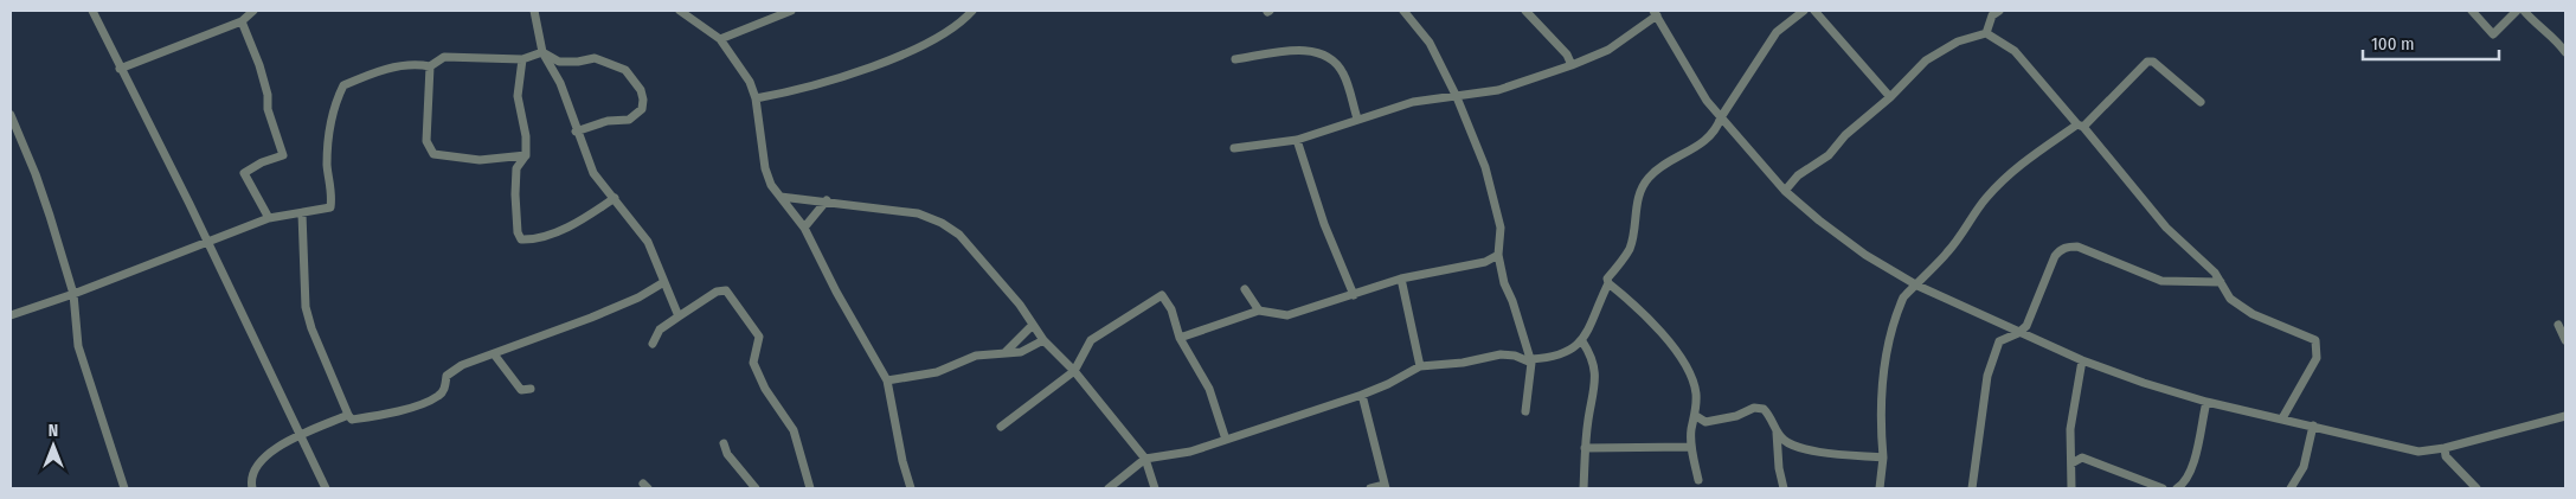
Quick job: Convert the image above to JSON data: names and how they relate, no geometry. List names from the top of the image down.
{
  "scale_bar": "100 m",
  "north": "top"
}
